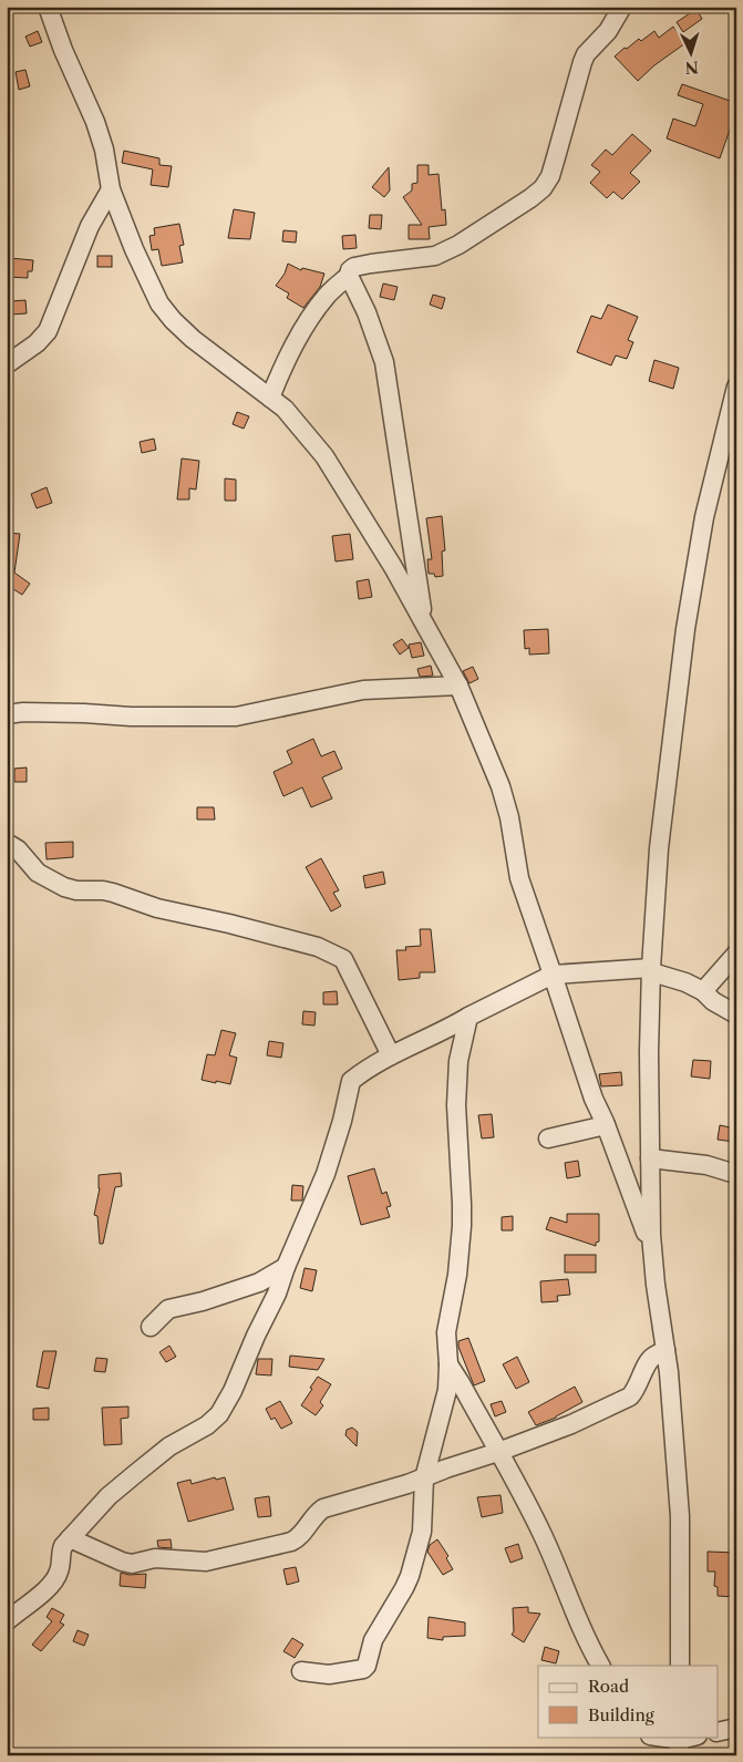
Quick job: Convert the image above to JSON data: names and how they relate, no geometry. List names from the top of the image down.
{
  "legend": ["Road", "Building"],
  "north": "bottom"
}
